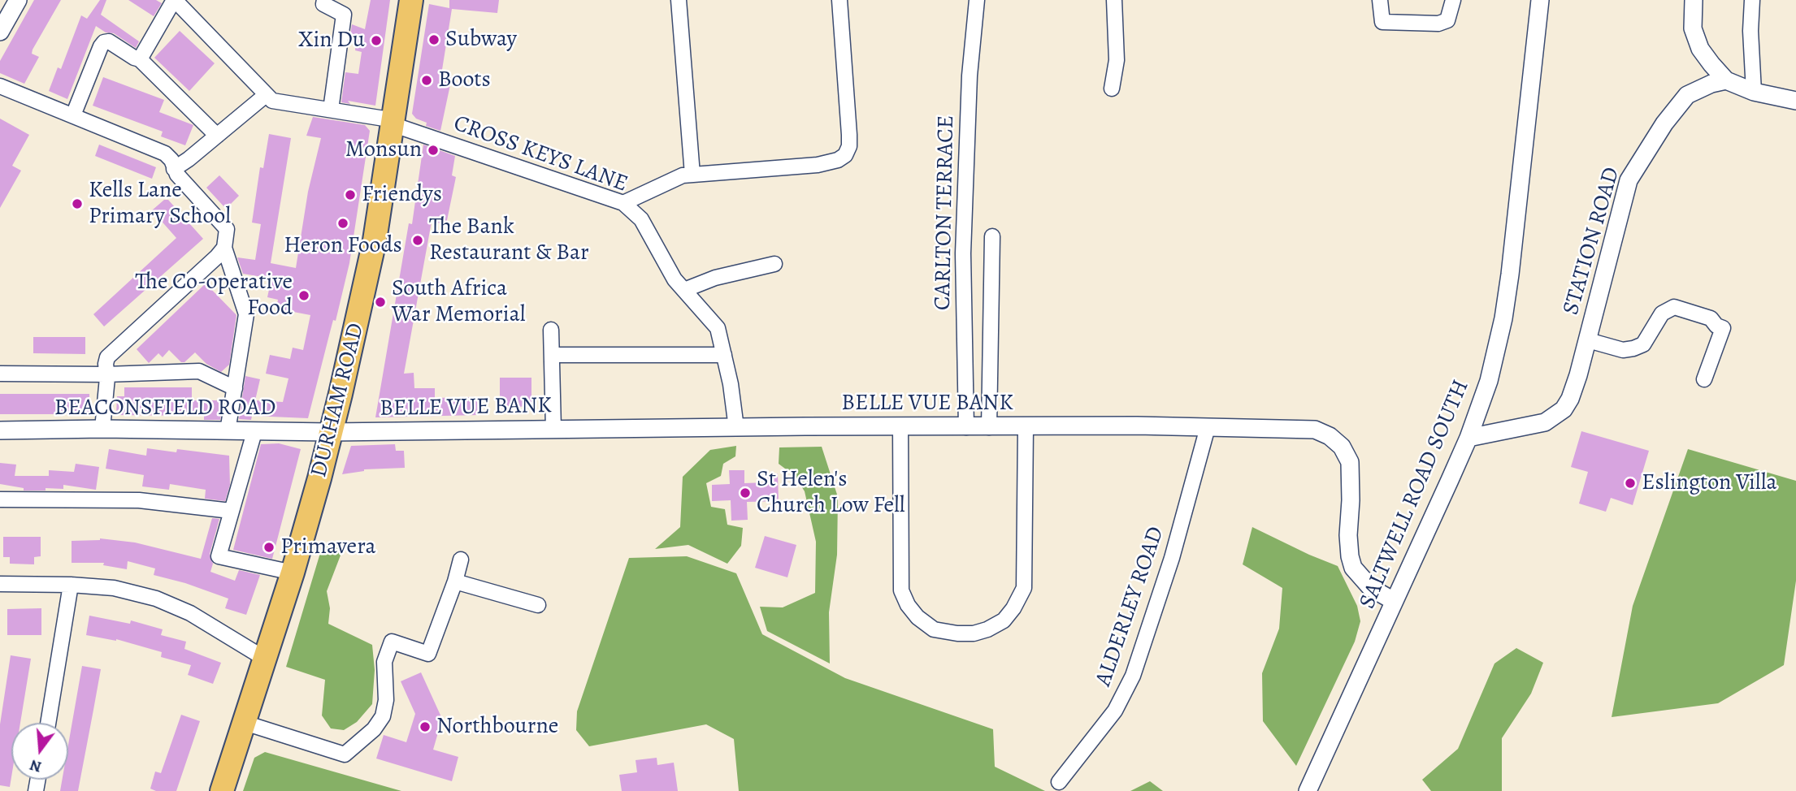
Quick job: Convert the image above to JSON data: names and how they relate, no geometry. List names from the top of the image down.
{
  "streets": {
    "main road": ["DURHAM ROAD"],
    "street": [
      "CROSS KEYS LANE",
      "CARLTON TERRACE",
      "STATION ROAD",
      "BELLE VUE BANK",
      "BEACONSFIELD ROAD",
      "SALTWELL ROAD SOUTH",
      "ALDERLEY ROAD"
    ]
  },
  "crossings": [
    ["CROSS KEYS LANE", "DURHAM ROAD"],
    ["CROSS KEYS LANE", "BELLE VUE BANK"],
    ["CARLTON TERRACE", "BELLE VUE BANK"],
    ["STATION ROAD", "SALTWELL ROAD SOUTH"],
    ["DURHAM ROAD", "BELLE VUE BANK"],
    ["DURHAM ROAD", "BEACONSFIELD ROAD"],
    ["BELLE VUE BANK", "BEACONSFIELD ROAD"],
    ["BELLE VUE BANK", "SALTWELL ROAD SOUTH"],
    ["BELLE VUE BANK", "ALDERLEY ROAD"]
  ],
  "places": [
    "Subway",
    "Xin Du",
    "Boots",
    "Monsun",
    "Friendys",
    "Kells Lane Primary School",
    "Heron Foods",
    "The Bank Restaurant & Bar",
    "The Co-operative Food",
    "South Africa War Memorial",
    "Eslington Villa",
    "St Helen's Church Low Fell",
    "Primavera",
    "Northbourne"
  ],
  "north": "bottom"
}
